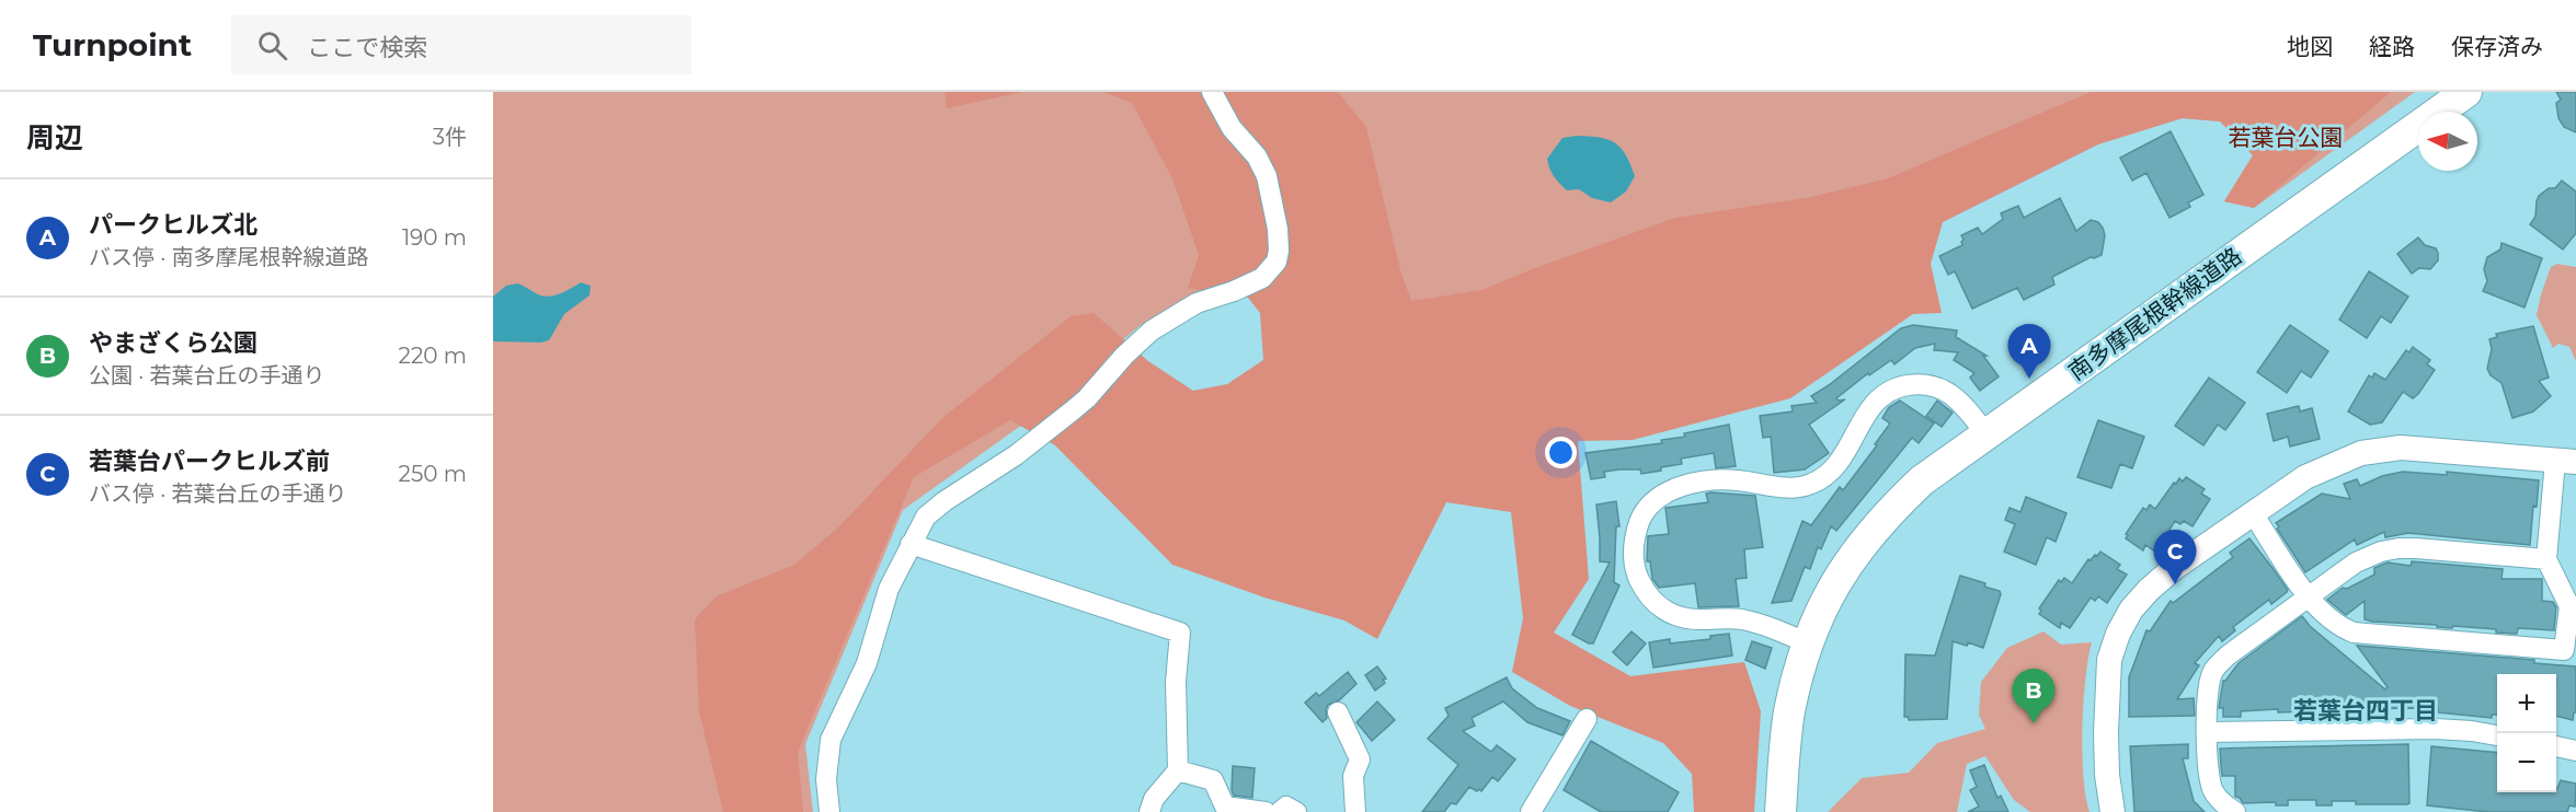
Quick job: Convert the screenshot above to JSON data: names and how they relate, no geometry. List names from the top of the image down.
{
  "streets": {
    "main road": ["南多摩尾根幹線道路"]
  },
  "districts": ["若葉台四丁目"],
  "parks": ["若葉台公園"],
  "north": "left",
  "page": {
    "header": "Turnpoint",
    "search": "ここで検索",
    "nav": ["地図", "経路", "保存済み"],
    "heading": ["周辺", "3件"],
    "list": [
      {
        "mark": "A",
        "name": "パークヒルズ北",
        "note": "バス停 · 南多摩尾根幹線道路",
        "value": "190 m"
      },
      {
        "mark": "B",
        "name": "やまざくら公園",
        "note": "公園 · 若葉台丘の手通り",
        "value": "220 m"
      },
      {
        "mark": "C",
        "name": "若葉台パークヒルズ前",
        "note": "バス停 · 若葉台丘の手通り",
        "value": "250 m"
      }
    ],
    "pins": ["A", "C", "B"],
    "map_buttons": ["+", "−"]
  }
}
